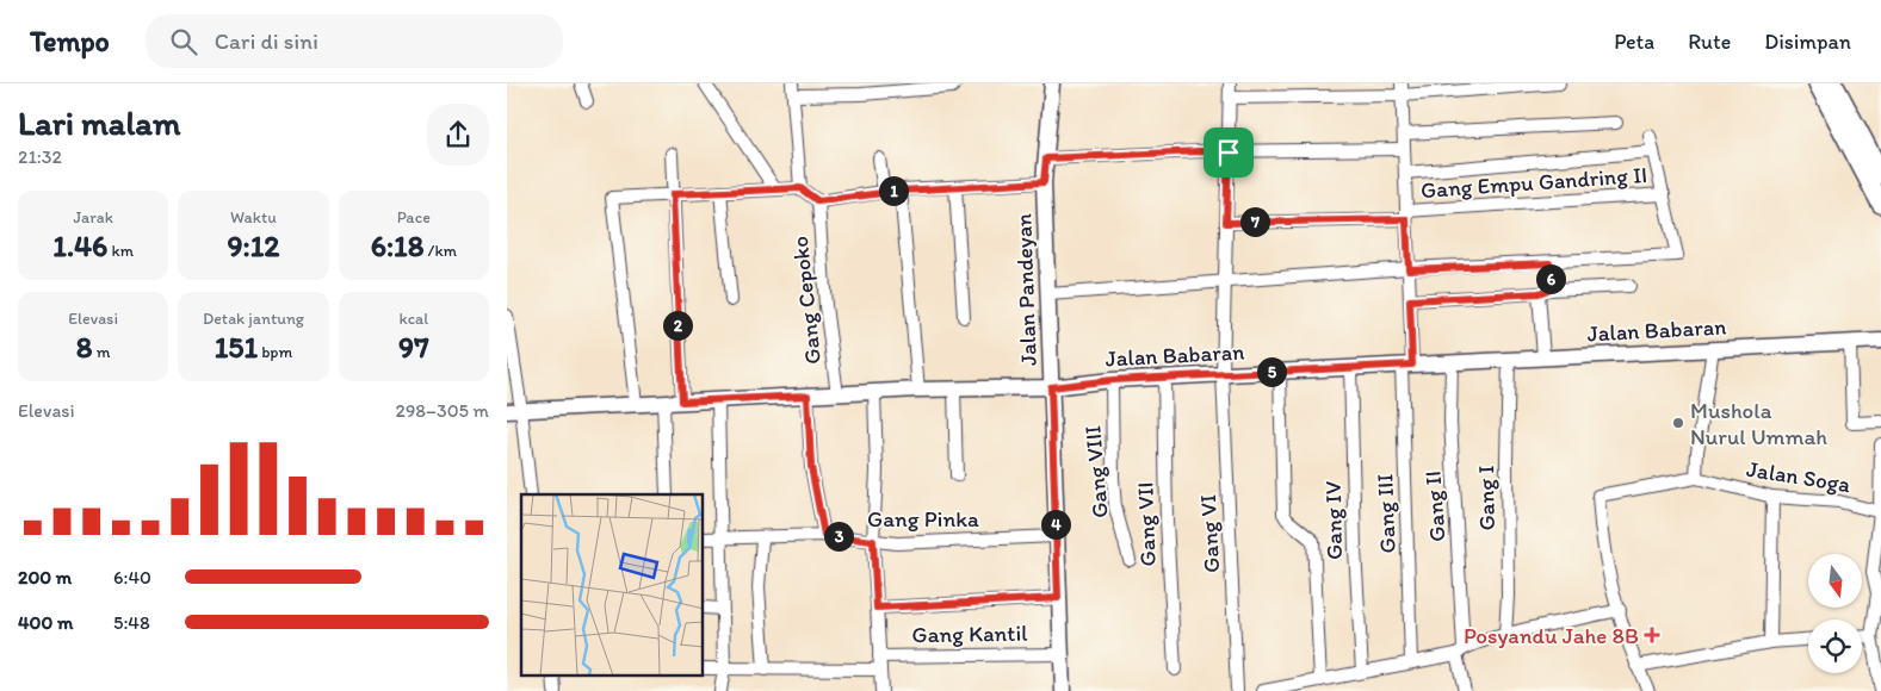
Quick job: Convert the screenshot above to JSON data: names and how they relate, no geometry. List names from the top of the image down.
{
  "streets": {
    "street": [
      "Gang Empu Gandring II",
      "Jalan Pandeyan",
      "Gang Cepoko",
      "Jalan Babaran",
      "Gang VIII",
      "Jalan Soga",
      "Gang I",
      "Gang II",
      "Gang III",
      "Gang Pinka",
      "Gang IV",
      "Gang VII",
      "Gang VI",
      "Gang Kantil"
    ]
  },
  "crossings": [
    ["Gang Empu Gandring II", "Gang III"],
    ["Gang Empu Gandring II", "Gang VI"],
    ["Jalan Pandeyan", "Jalan Babaran"],
    ["Jalan Pandeyan", "Gang Pinka"],
    ["Jalan Pandeyan", "Gang Kantil"],
    ["Gang Cepoko", "Jalan Babaran"],
    ["Jalan Babaran", "Gang VIII"],
    ["Jalan Babaran", "Gang I"],
    ["Jalan Babaran", "Gang II"],
    ["Jalan Babaran", "Gang III"],
    ["Jalan Babaran", "Gang IV"],
    ["Jalan Babaran", "Gang VII"],
    ["Jalan Babaran", "Gang VI"]
  ],
  "places": {
    "other": ["Mushola Nurul Ummah"],
    "health": ["Posyandu Jahe 8B"]
  },
  "north": "bottom",
  "page": {
    "header": "Tempo",
    "search": "Cari di sini",
    "nav": ["Peta", "Rute", "Disimpan"],
    "heading": ["Lari malam", "21:32"],
    "pins": [
      "1",
      "7",
      "6",
      "2",
      "5",
      "4",
      "3"
    ],
    "stats": [
      ["Jarak", "1.46 km"],
      ["Waktu", "9:12"],
      ["Pace", "6:18 /km"],
      ["Elevasi", "8 m"],
      ["Detak jantung", "151 bpm"],
      ["kcal", "97"]
    ],
    "chart": ["Elevasi", "298–305 m"],
    "list": [
      {
        "name": "200 m",
        "note": "6:40"
      },
      {
        "name": "400 m",
        "note": "5:48"
      }
    ]
  }
}
